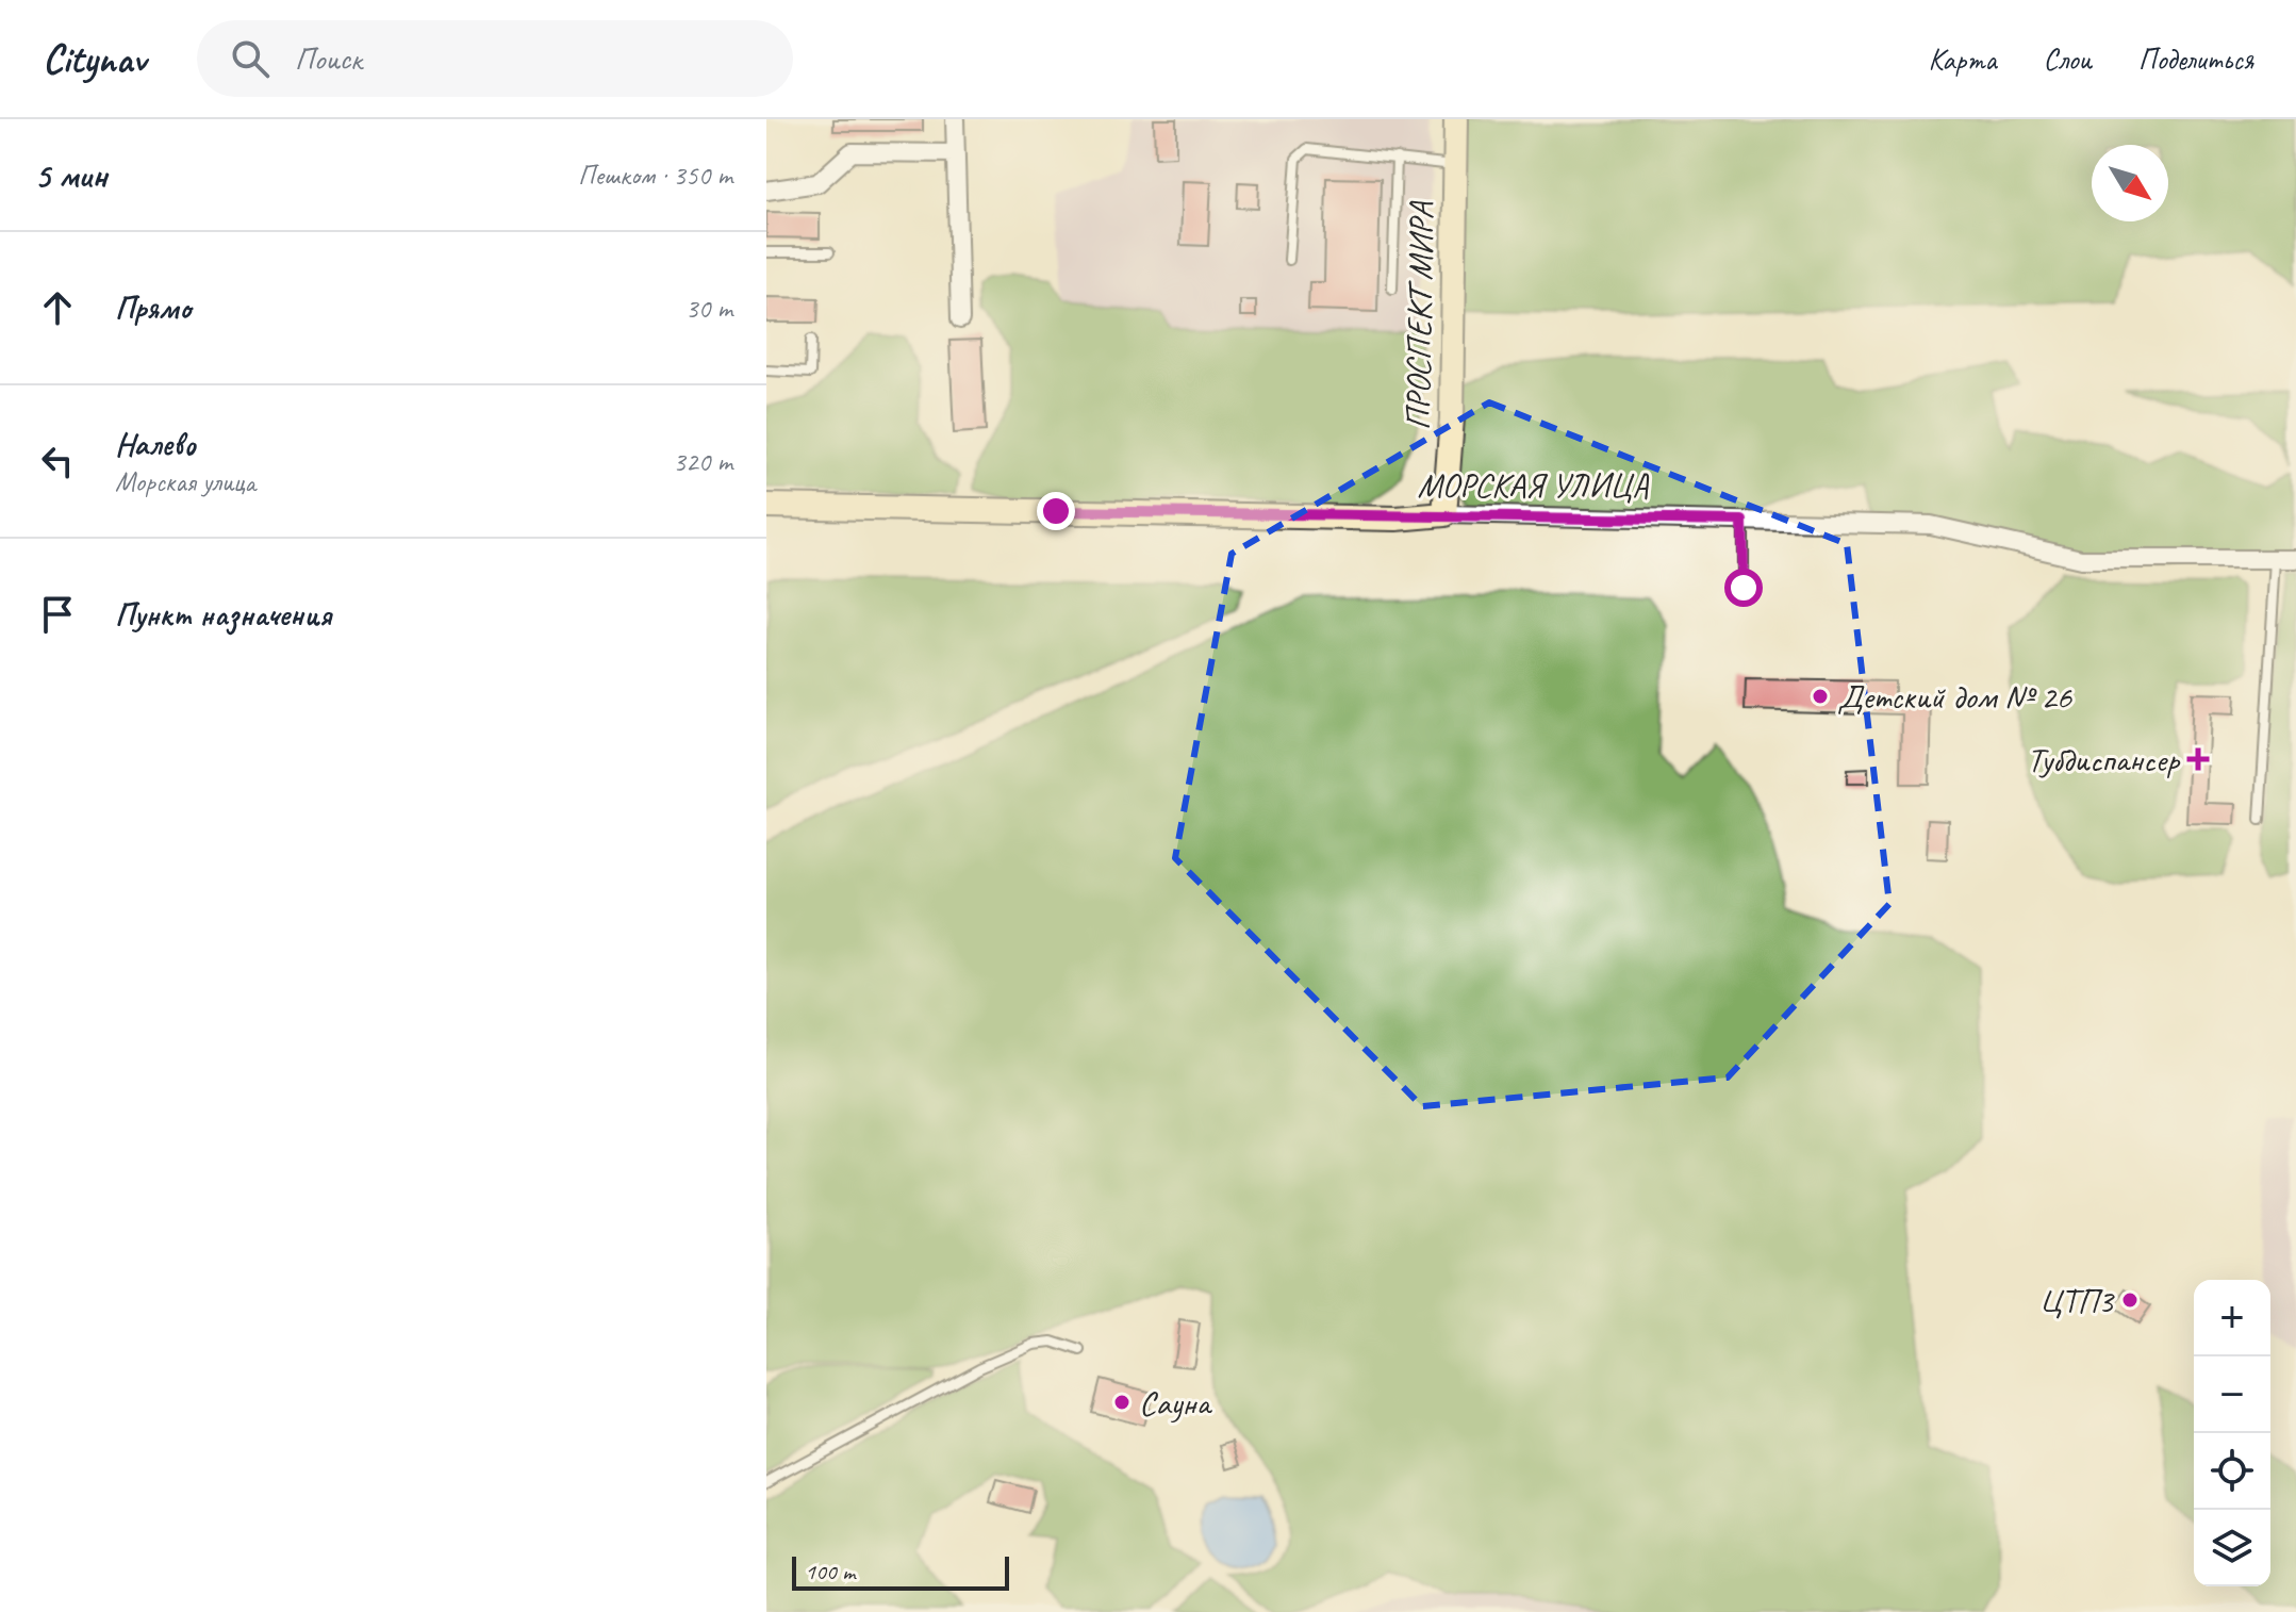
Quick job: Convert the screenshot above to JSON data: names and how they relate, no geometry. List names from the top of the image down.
{
  "streets": {
    "main road": ["ПРОСПЕКТ МИРА", "МОРСКАЯ УЛИЦА"]
  },
  "crossings": [
    ["ПРОСПЕКТ МИРА", "МОРСКАЯ УЛИЦА"]
  ],
  "places": {
    "other": ["Детский дом № 26", "ЦТП3", "Сауна"],
    "health": ["Тубдиспансер"]
  },
  "scale_bar": "100 m",
  "north": "bottom right",
  "page": {
    "header": "Citynav",
    "search": "Поиск",
    "nav": ["Карта", "Слои", "Поделиться"],
    "heading": ["5 мин", "Пешком · 350 m"],
    "list": [
      ["Прямо", "30 m"],
      ["Налево", "Морская улица", "320 m"],
      "Пункт назначения"
    ],
    "map_buttons": ["+", "−"],
    "scale": "100 m"
  }
}
